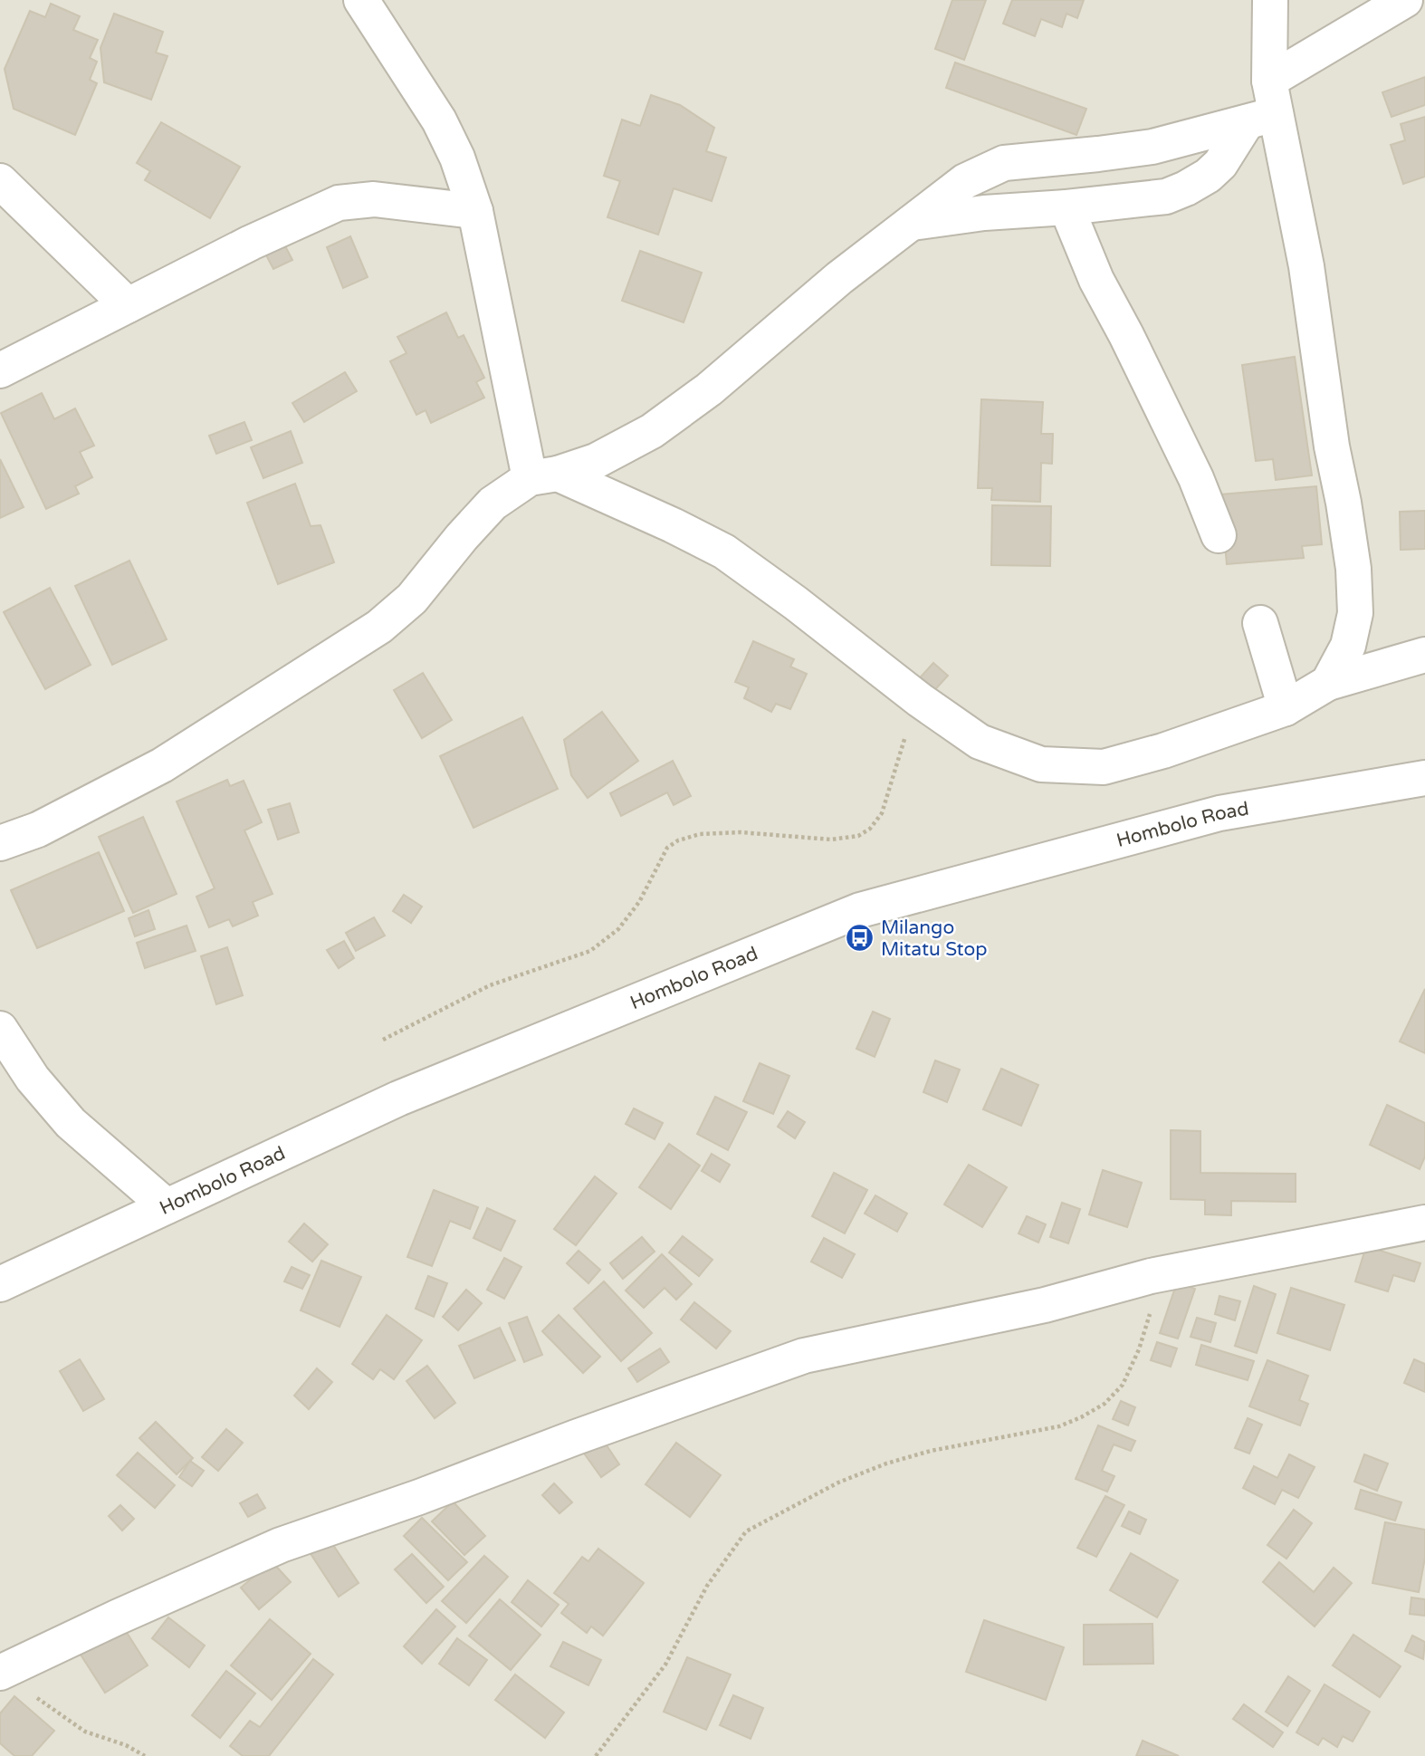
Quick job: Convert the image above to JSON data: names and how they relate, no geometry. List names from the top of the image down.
{
  "streets": {
    "street": ["Hombolo Road"]
  },
  "places": {
    "bus stop": ["Milango Mitatu Stop"]
  }
}
